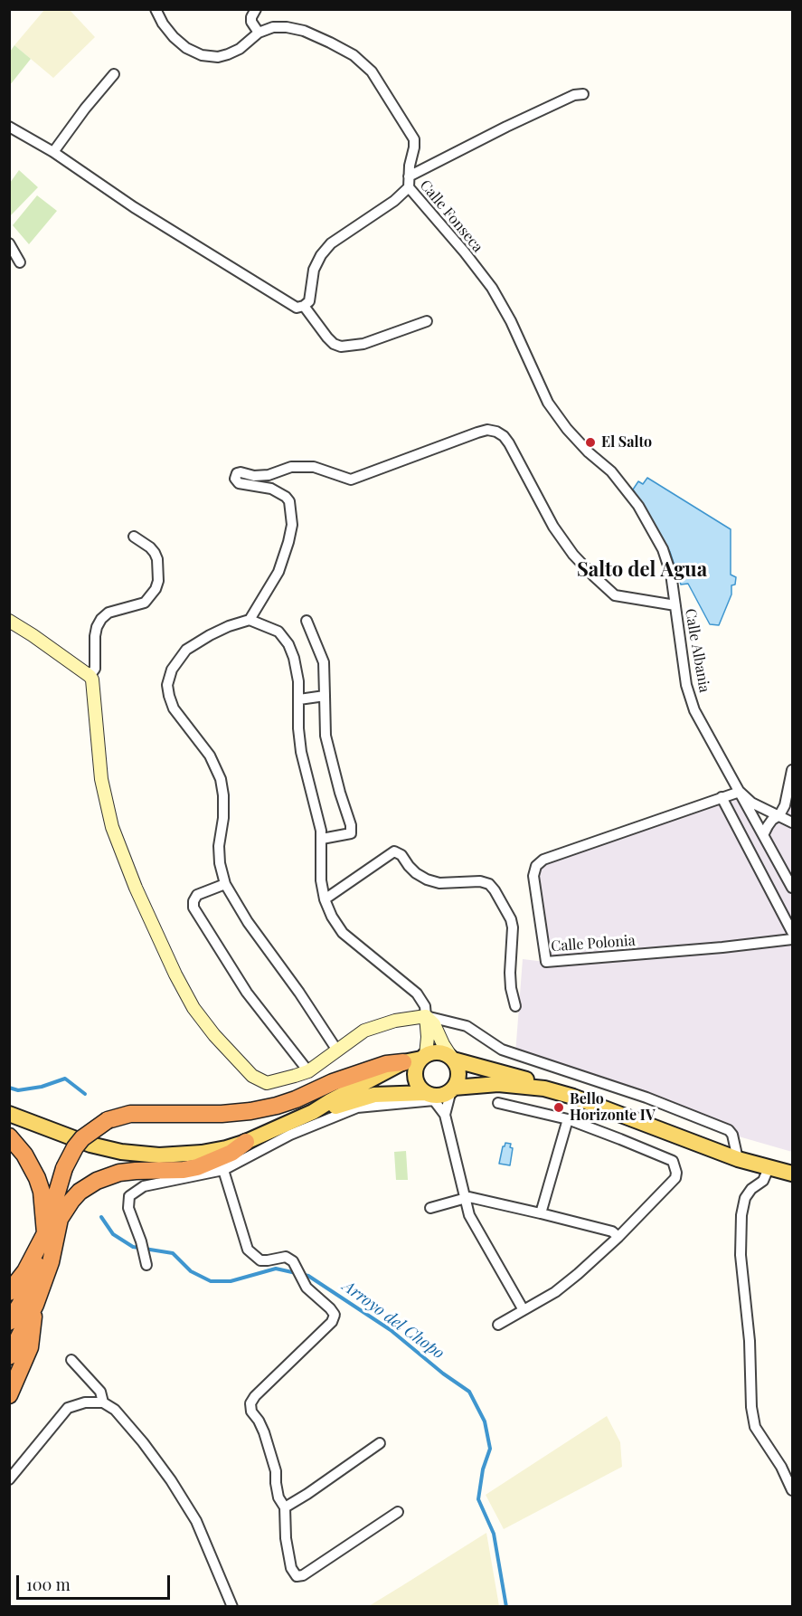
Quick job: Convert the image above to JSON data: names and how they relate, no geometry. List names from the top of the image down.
{
  "streets": {
    "street": ["Calle Fonseca", "Calle Albania", "Calle Polonia"]
  },
  "crossings": [
    ["Calle Fonseca", "Calle Albania"],
    ["Calle Albania", "Calle Polonia"]
  ],
  "districts": ["Salto del Agua"],
  "water": ["Arroyo del Chopo"],
  "places": ["El Salto", "Bello Horizonte IV"],
  "scale_bar": "100 m"
}
